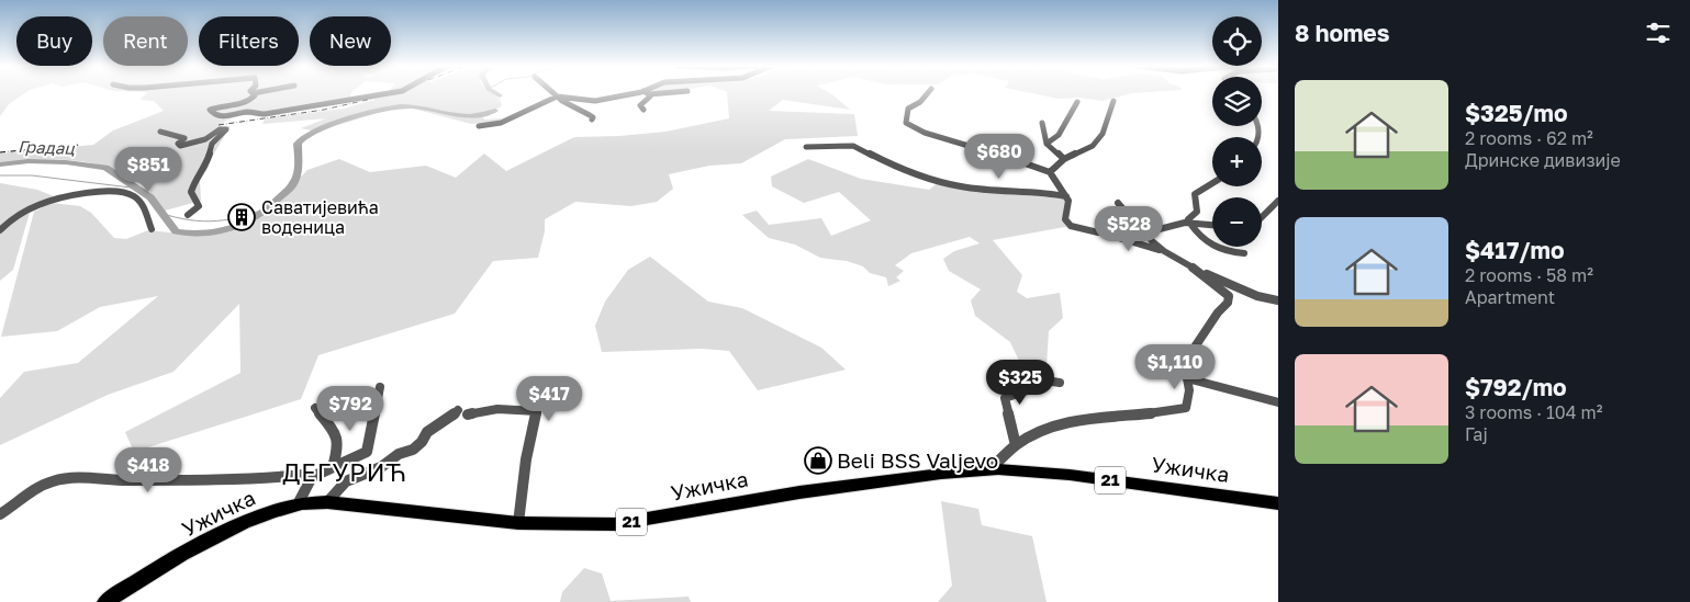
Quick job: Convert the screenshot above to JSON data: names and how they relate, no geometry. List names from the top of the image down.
{
  "streets": {
    "main road": ["Ужичка", "21"]
  },
  "districts": ["ДЕГУРИЋ"],
  "water": ["Градац"],
  "places": {
    "building": ["Саватијевића воденица"],
    "shop": ["Beli BSS Valjevo"]
  },
  "page": {
    "heading": "8 homes",
    "map_buttons": ["+", "−"],
    "chip": [
      "Buy",
      "Rent",
      "Filters",
      "New"
    ],
    "list": [
      {
        "name": "$325/mo",
        "note": "2 rooms · 62 m² · Дринске дивизије"
      },
      {
        "name": "$417/mo",
        "note": "2 rooms · 58 m² · Apartment"
      },
      {
        "name": "$792/mo",
        "note": "3 rooms · 104 m² · Гај"
      }
    ],
    "price": [
      "$680",
      "$851",
      "$528",
      "$1,110",
      "$325",
      "$417",
      "$792",
      "$418"
    ]
  }
}
